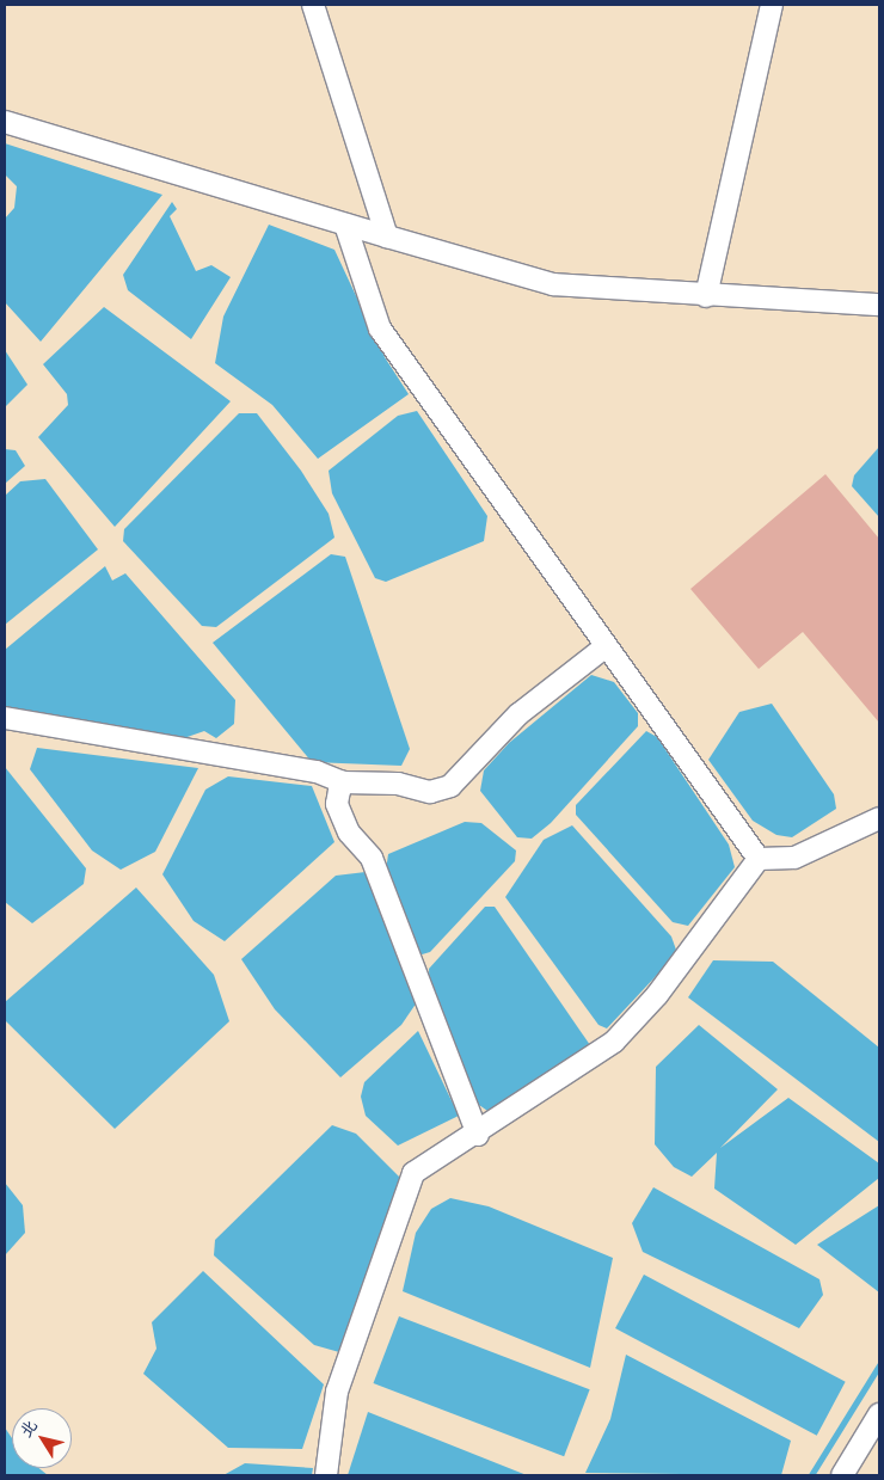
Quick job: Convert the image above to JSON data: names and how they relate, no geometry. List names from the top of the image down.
{
  "north": "top left"
}
